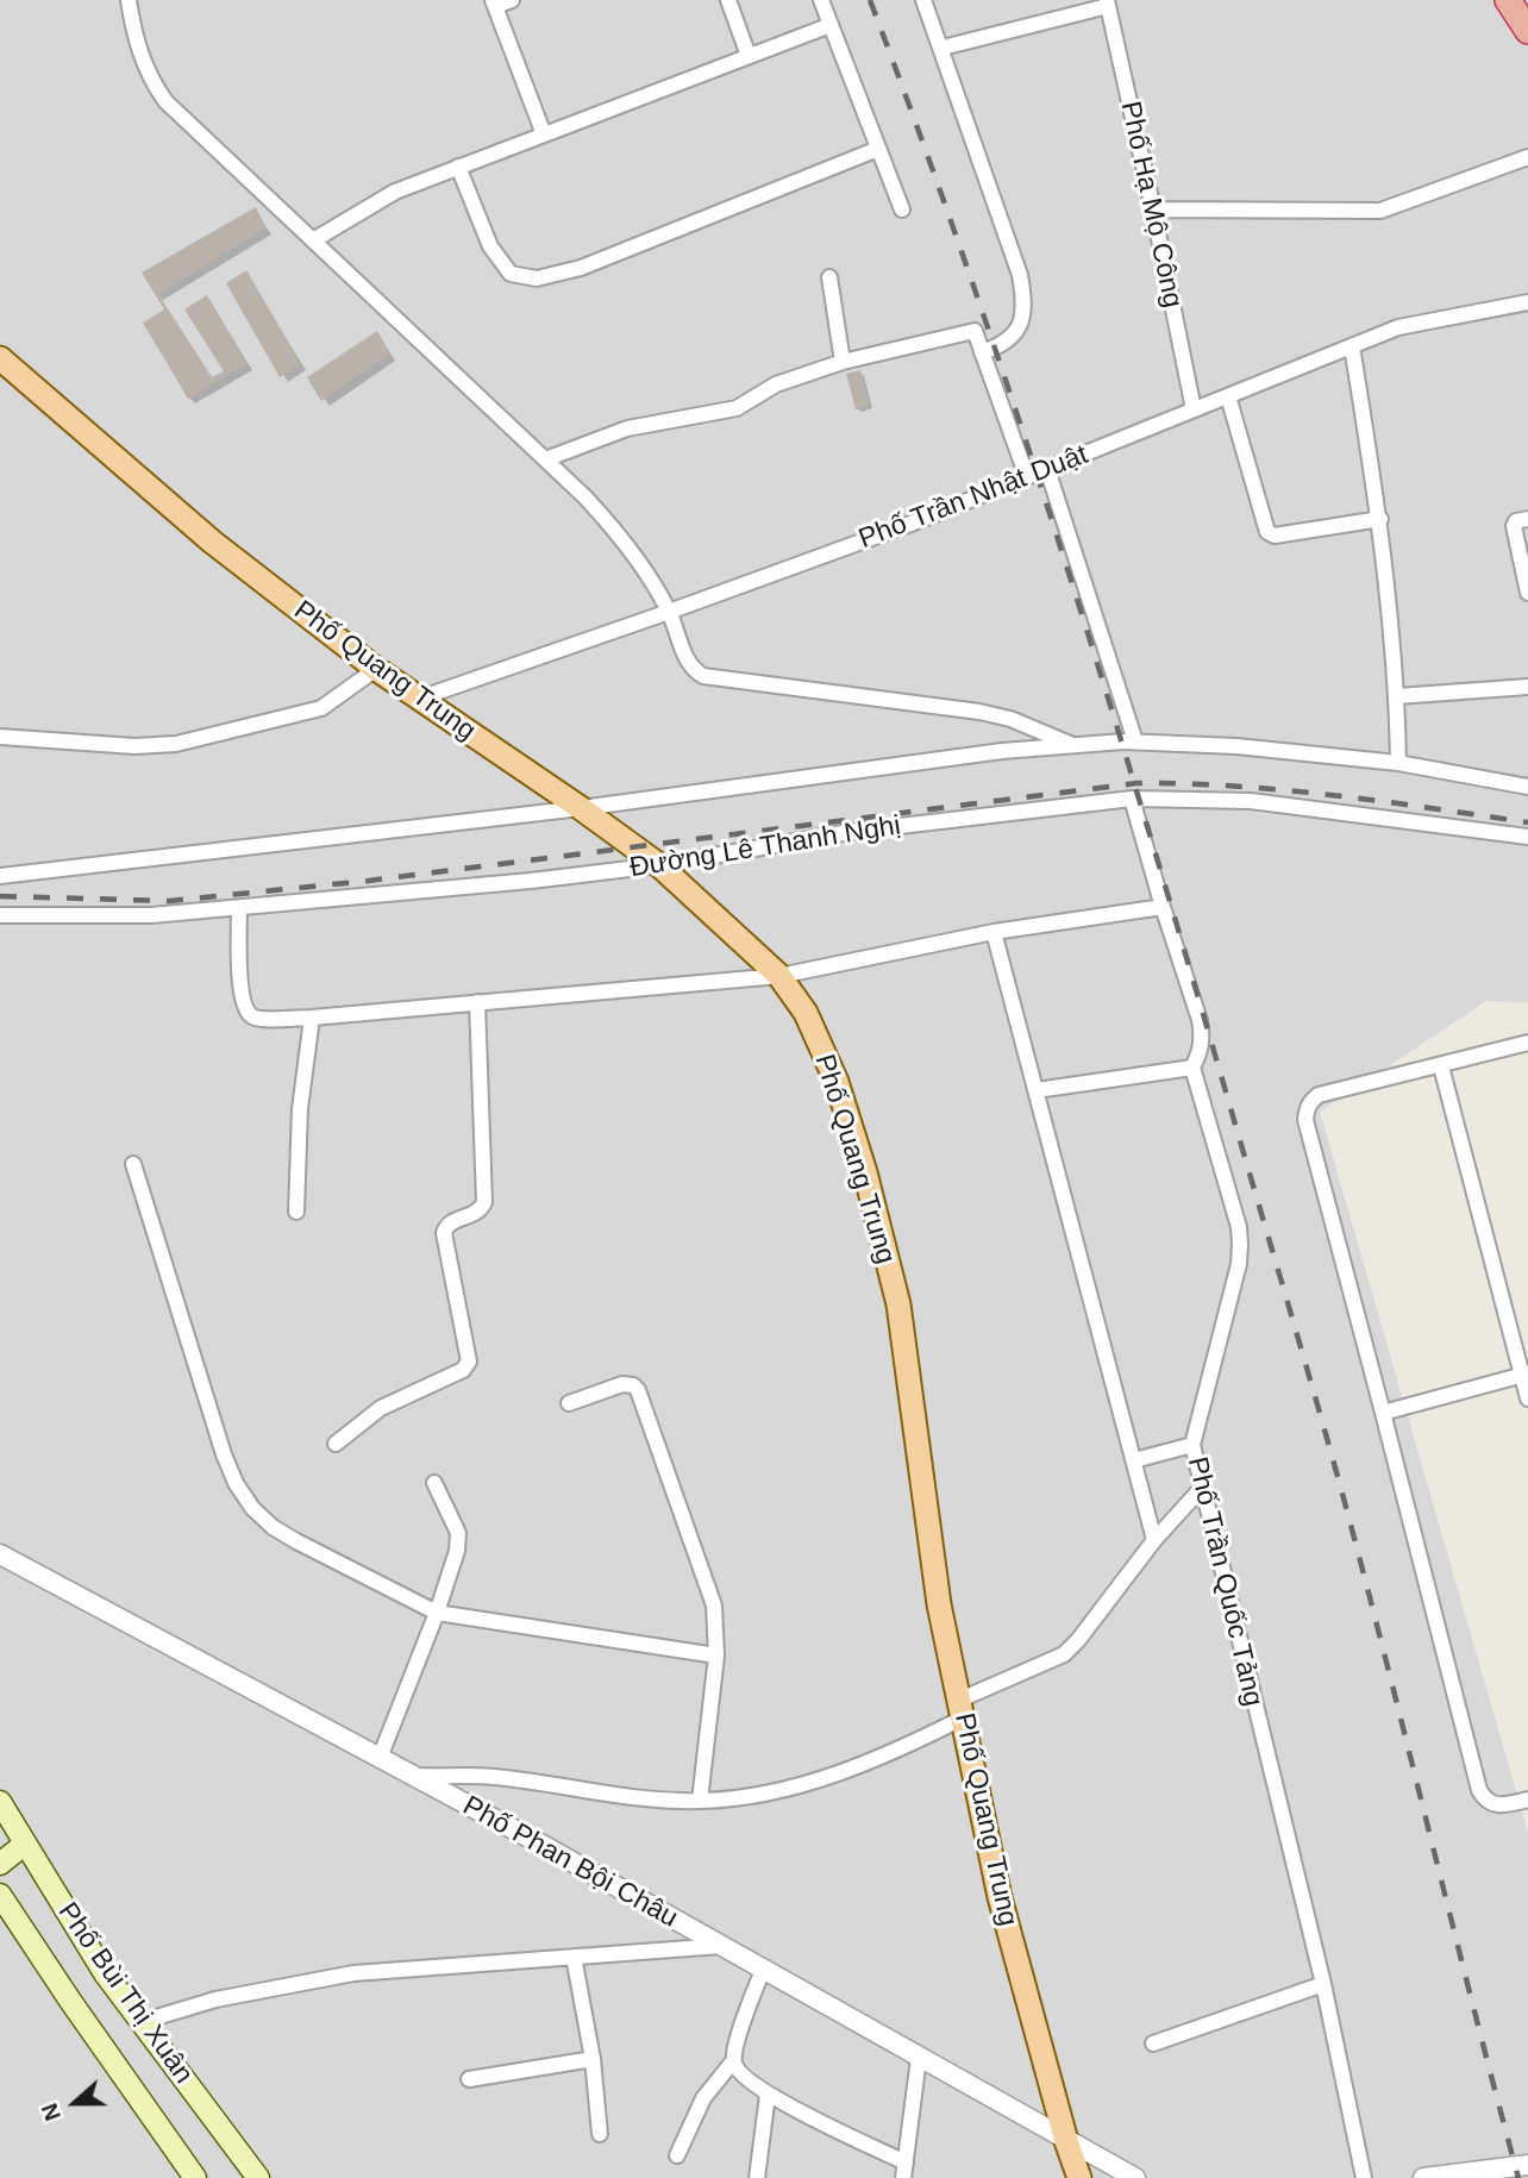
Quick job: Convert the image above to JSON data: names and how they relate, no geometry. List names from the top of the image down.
{
  "streets": {
    "main road": ["Phố Quang Trung", "Phố Bùi Thị Xuân"],
    "street": [
      "Phố Hạ Mộ Công",
      "Phố Trần Nhật Duật",
      "Đường Lê Thanh Nghị",
      "Phố Trần Quốc Tảng",
      "Phố Phan Bội Châu"
    ]
  },
  "crossings": [
    ["Phố Hạ Mộ Công", "Phố Trần Nhật Duật"],
    ["Phố Trần Nhật Duật", "Phố Quang Trung"],
    ["Phố Quang Trung", "Đường Lê Thanh Nghị"],
    ["Phố Quang Trung", "Phố Phan Bội Châu"],
    ["Đường Lê Thanh Nghị", "Phố Trần Quốc Tảng"]
  ],
  "north": "left"
}
